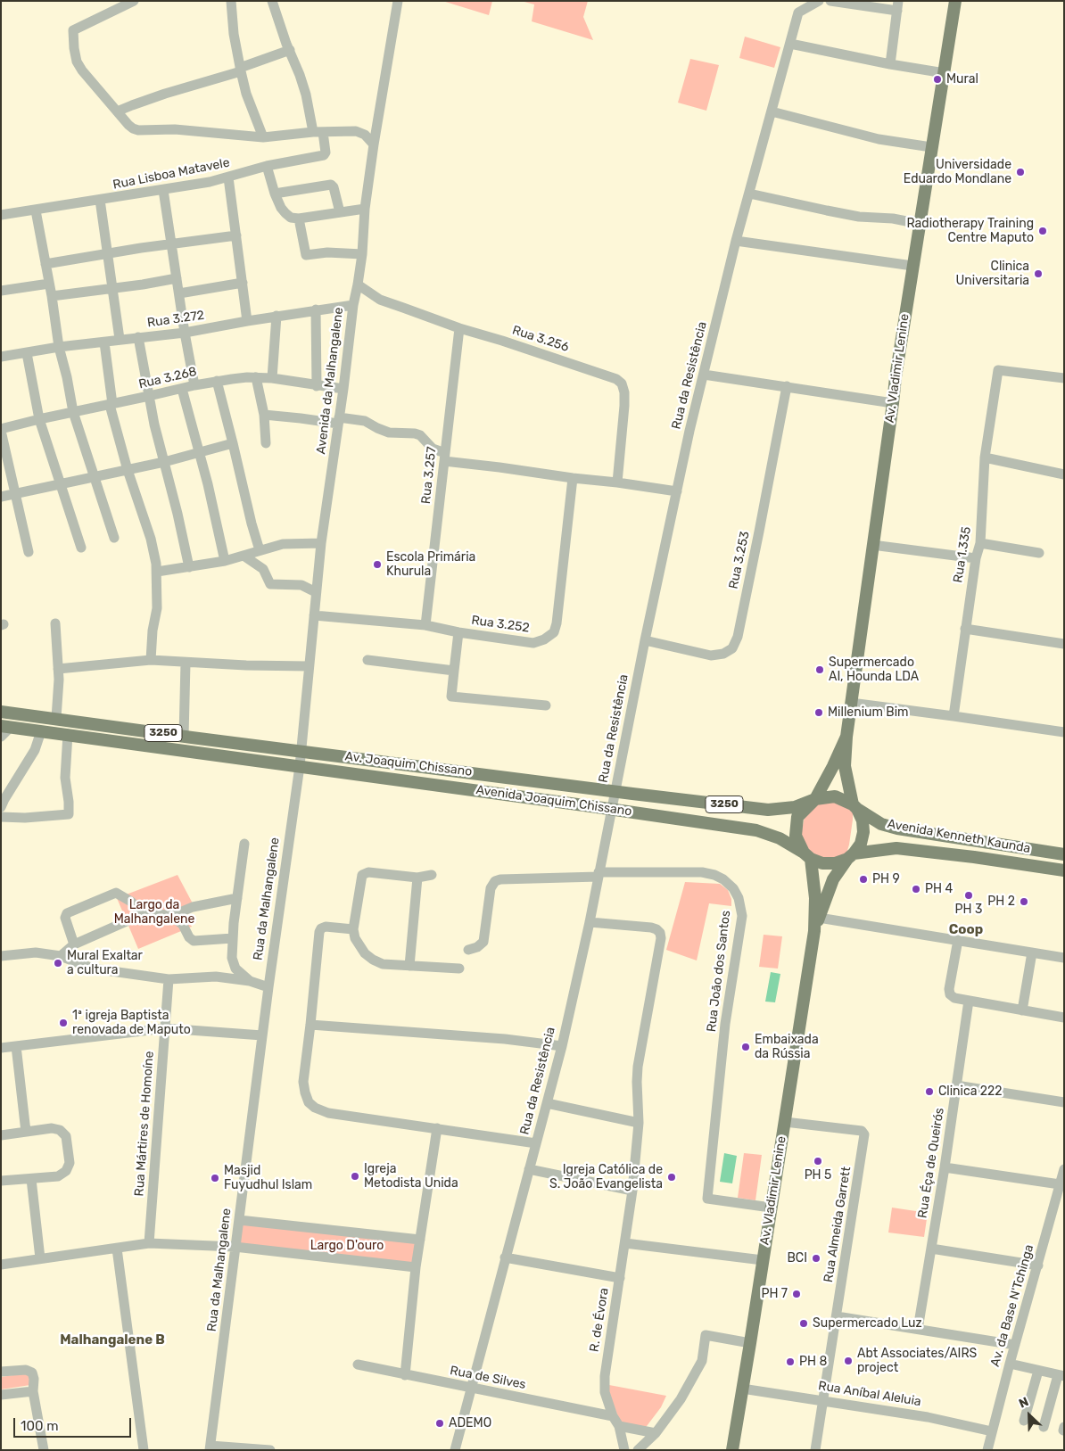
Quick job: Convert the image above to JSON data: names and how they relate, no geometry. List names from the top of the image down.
{
  "streets": {
    "main road": [
      "Av. Vladimir Lenine",
      "3250",
      "Av. Joaquim Chissano",
      "Avenida Joaquim Chissano",
      "Avenida Kenneth Kaunda"
    ],
    "street": [
      "Rua Lisboa Matavele",
      "Rua 3.272",
      "Rua 3.256",
      "Rua da Resistência",
      "Rua 3.268",
      "Avenida da Malhangalene",
      "Rua 3.257",
      "Rua 1.335",
      "Rua 3.253",
      "Rua 3.252",
      "Rua da Malhangalene",
      "Rua João dos Santos",
      "Rua Mártires de Homoíne",
      "Rua Éça de Queirós",
      "Rua Almeida Garrett",
      "Av. da Base N'Tchinga",
      "R. de Évora",
      "Rua de Silves",
      "Rua Aníbal Aleluia"
    ]
  },
  "crossings": [
    ["Rua 3.272", "Avenida da Malhangalene"],
    ["Rua 3.256", "Avenida da Malhangalene"],
    ["Rua 3.256", "Rua 3.257"],
    ["Av. Vladimir Lenine", "Av. Joaquim Chissano"],
    ["Av. Vladimir Lenine", "Avenida Joaquim Chissano"],
    ["Av. Vladimir Lenine", "Avenida Kenneth Kaunda"],
    ["Av. Vladimir Lenine", "Rua João dos Santos"],
    ["Av. Vladimir Lenine", "Rua Almeida Garrett"],
    ["Av. Vladimir Lenine", "Rua Aníbal Aleluia"],
    ["Rua da Resistência", "Rua 3.253"],
    ["Rua da Resistência", "Av. Joaquim Chissano"],
    ["Rua da Resistência", "Avenida Joaquim Chissano"],
    ["Rua da Resistência", "Rua João dos Santos"],
    ["Rua da Resistência", "R. de Évora"],
    ["Rua da Resistência", "Rua de Silves"],
    ["Rua 3.268", "Avenida da Malhangalene"],
    ["Avenida da Malhangalene", "Rua 3.252"],
    ["Avenida da Malhangalene", "Av. Joaquim Chissano"],
    ["Avenida da Malhangalene", "Avenida Joaquim Chissano"],
    ["Avenida da Malhangalene", "Rua da Malhangalene"],
    ["Rua 3.257", "Rua 3.252"],
    ["Av. Joaquim Chissano", "Avenida Joaquim Chissano"],
    ["Av. Joaquim Chissano", "Avenida Kenneth Kaunda"],
    ["Avenida Joaquim Chissano", "Avenida Kenneth Kaunda"],
    ["Avenida Joaquim Chissano", "Rua da Malhangalene"],
    ["Rua Almeida Garrett", "Rua Aníbal Aleluia"],
    ["Av. da Base N'Tchinga", "Rua Aníbal Aleluia"],
    ["R. de Évora", "Rua de Silves"]
  ],
  "districts": ["Coop", "Malhangalene B"],
  "parks": ["Largo da Malhangalene", "Largo D'ouro"],
  "places": [
    "Mural",
    "Universidade Eduardo Mondlane",
    "Radiotherapy Training Centre Maputo",
    "Clinica Universitaria",
    "Escola Primária Khurula",
    "Supermercado AI, Hounda LDA",
    "Millenium Bim",
    "PH 9",
    "PH 4",
    "PH 3",
    "PH 2",
    "Mural Exaltar a cultura",
    "1ª igreja Baptista renovada de Maputo",
    "Embaixada da Rússia",
    "Clinica 222",
    "PH 5",
    "Igreja Metodista Unida",
    "Igreja Católica de S. João Evangelista",
    "Masjid Fuyudhul Islam",
    "BCI",
    "PH 7",
    "Supermercado Luz",
    "Abt Associates/AIRS project",
    "PH 8",
    "ADEMO"
  ],
  "scale_bar": "100 m",
  "north": "top left"
}
